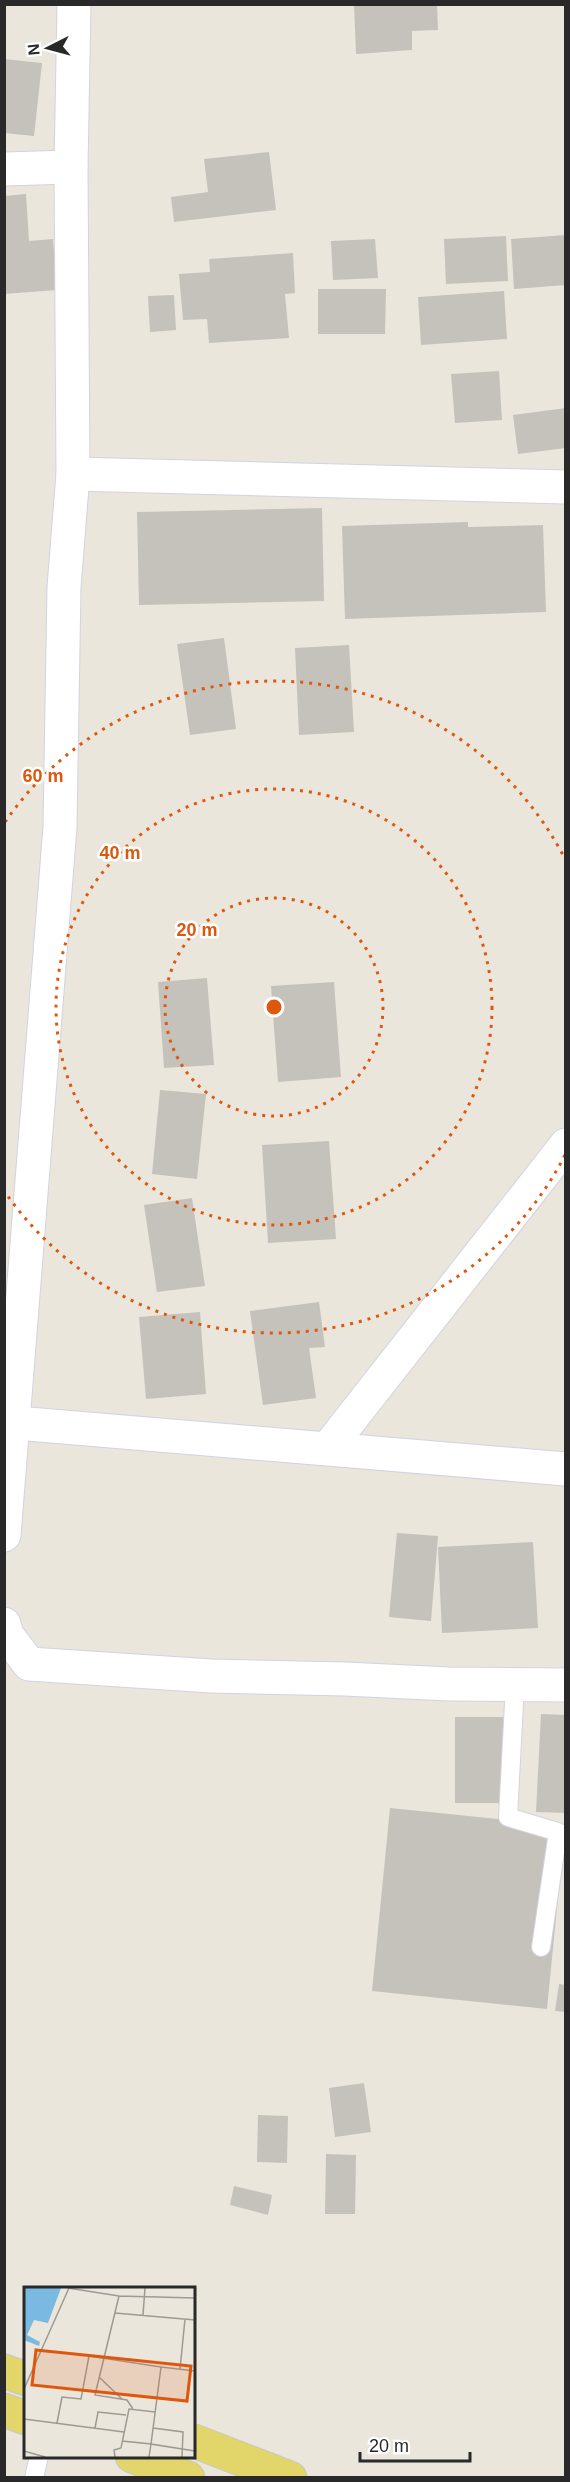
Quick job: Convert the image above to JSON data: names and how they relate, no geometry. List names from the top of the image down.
{
  "scale_bar": "20 m",
  "north": "left",
  "rings": ["60 m", "40 m", "20 m"]
}
